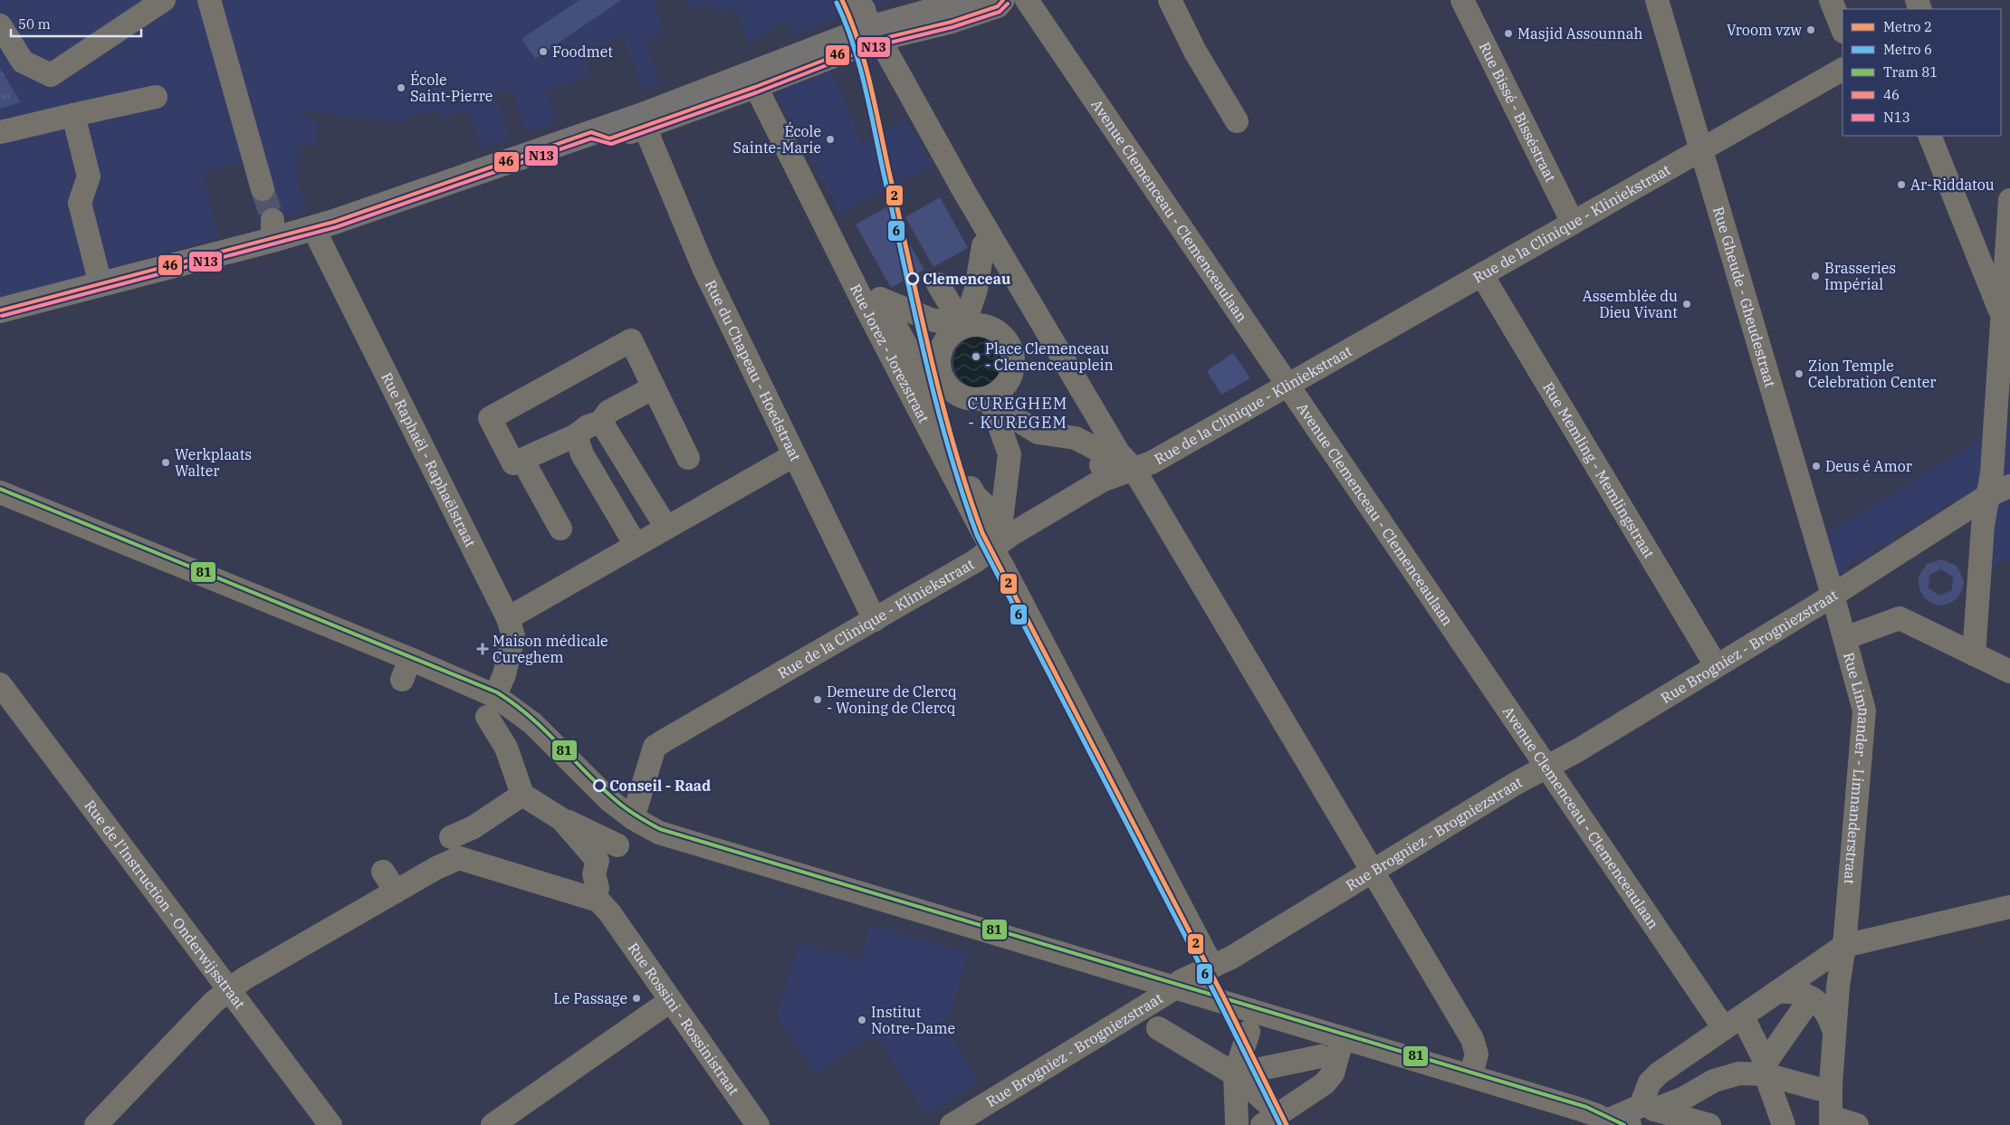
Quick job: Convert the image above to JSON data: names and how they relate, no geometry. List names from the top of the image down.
{
  "streets": {
    "street": [
      "Rue Bissé - Bisséstraat",
      "Avenue Clemenceau - Clemenceaulaan",
      "Rue de la Clinique - Kliniekstraat",
      "Rue Gheude - Gheudestraat",
      "Rue Jorez - Jorezstraat",
      "Rue du Chapeau - Hoedstraat",
      "Rue Raphaël - Raphaëlstraat",
      "Rue Memling - Memlingstraat",
      "Rue Brogniez - Brogniezstraat",
      "Rue Limnander - Limnanderstraat",
      "Rue de l'Instruction - Onderwijsstraat",
      "Rue Rossini - Rossinistraat"
    ]
  },
  "crossings": [
    ["Rue Bissé - Bisséstraat", "Rue de la Clinique - Kliniekstraat"],
    ["Avenue Clemenceau - Clemenceaulaan", "Rue de la Clinique - Kliniekstraat"],
    ["Avenue Clemenceau - Clemenceaulaan", "Rue Brogniez - Brogniezstraat"],
    ["Rue de la Clinique - Kliniekstraat", "Rue Gheude - Gheudestraat"],
    ["Rue de la Clinique - Kliniekstraat", "Rue Jorez - Jorezstraat"],
    ["Rue de la Clinique - Kliniekstraat", "Rue du Chapeau - Hoedstraat"],
    ["Rue de la Clinique - Kliniekstraat", "Rue Memling - Memlingstraat"],
    ["Rue Gheude - Gheudestraat", "Rue Brogniez - Brogniezstraat"],
    ["Rue Gheude - Gheudestraat", "Rue Limnander - Limnanderstraat"],
    ["Rue Jorez - Jorezstraat", "Rue Brogniez - Brogniezstraat"],
    ["Rue Memling - Memlingstraat", "Rue Brogniez - Brogniezstraat"],
    ["Rue Brogniez - Brogniezstraat", "Rue Limnander - Limnanderstraat"]
  ],
  "districts": ["CUREGHEM - KUREGEM"],
  "places": {
    "other": [
      "Vroom vzw",
      "Masjid Assounnah",
      "Foodmet",
      "École Saint-Pierre",
      "École Sainte-Marie",
      "Ar-Riddatou",
      "Brasseries Impérial",
      "Clemenceau",
      "Assemblée du Dieu Vivant",
      "Place Clemenceau - Clemenceauplein",
      "Zion Temple Celebration Center",
      "Werkplaats Walter",
      "Deus é Amor",
      "Demeure de Clercq - Woning de Clercq",
      "Conseil - Raad",
      "Le Passage",
      "Institut Notre-Dame"
    ],
    "health": ["Maison médicale Cureghem"]
  },
  "lines": [
    "metro line 2",
    "transit line 46",
    "metro line 6",
    "transit line N13",
    "tram line 81"
  ],
  "legend": [
    "Metro 2",
    "Metro 6",
    "Tram 81",
    "46",
    "N13"
  ],
  "scale_bar": "50 m"
}
